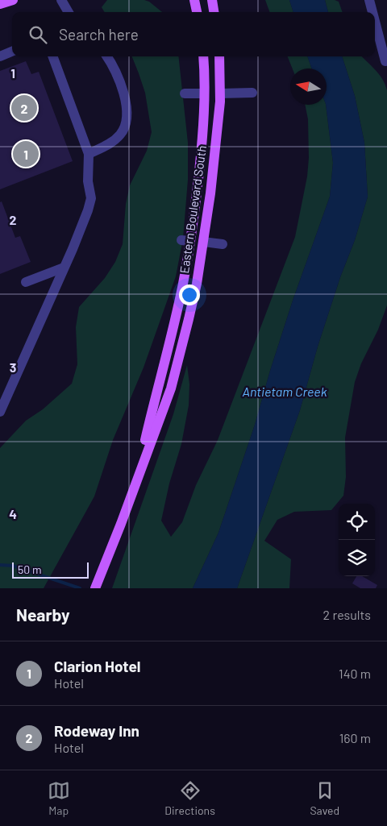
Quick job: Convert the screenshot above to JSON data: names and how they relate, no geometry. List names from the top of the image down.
{
  "streets": {
    "main road": ["Eastern Boulevard South"]
  },
  "water": ["Antietam Creek"],
  "scale_bar": "50 m",
  "north": "left",
  "page": {
    "search": "Search here",
    "pins": ["2", "1"],
    "scale": "50 m",
    "heading": ["Nearby", "2 results"],
    "list": [
      {
        "mark": "1",
        "name": "Clarion Hotel",
        "note": "Hotel",
        "value": "140 m"
      },
      {
        "mark": "2",
        "name": "Rodeway Inn",
        "note": "Hotel",
        "value": "160 m"
      }
    ],
    "nav": ["Map", "Directions", "Saved"]
  },
  "grid": {
    "rows": [
      "1",
      "2",
      "3",
      "4"
    ]
  }
}
